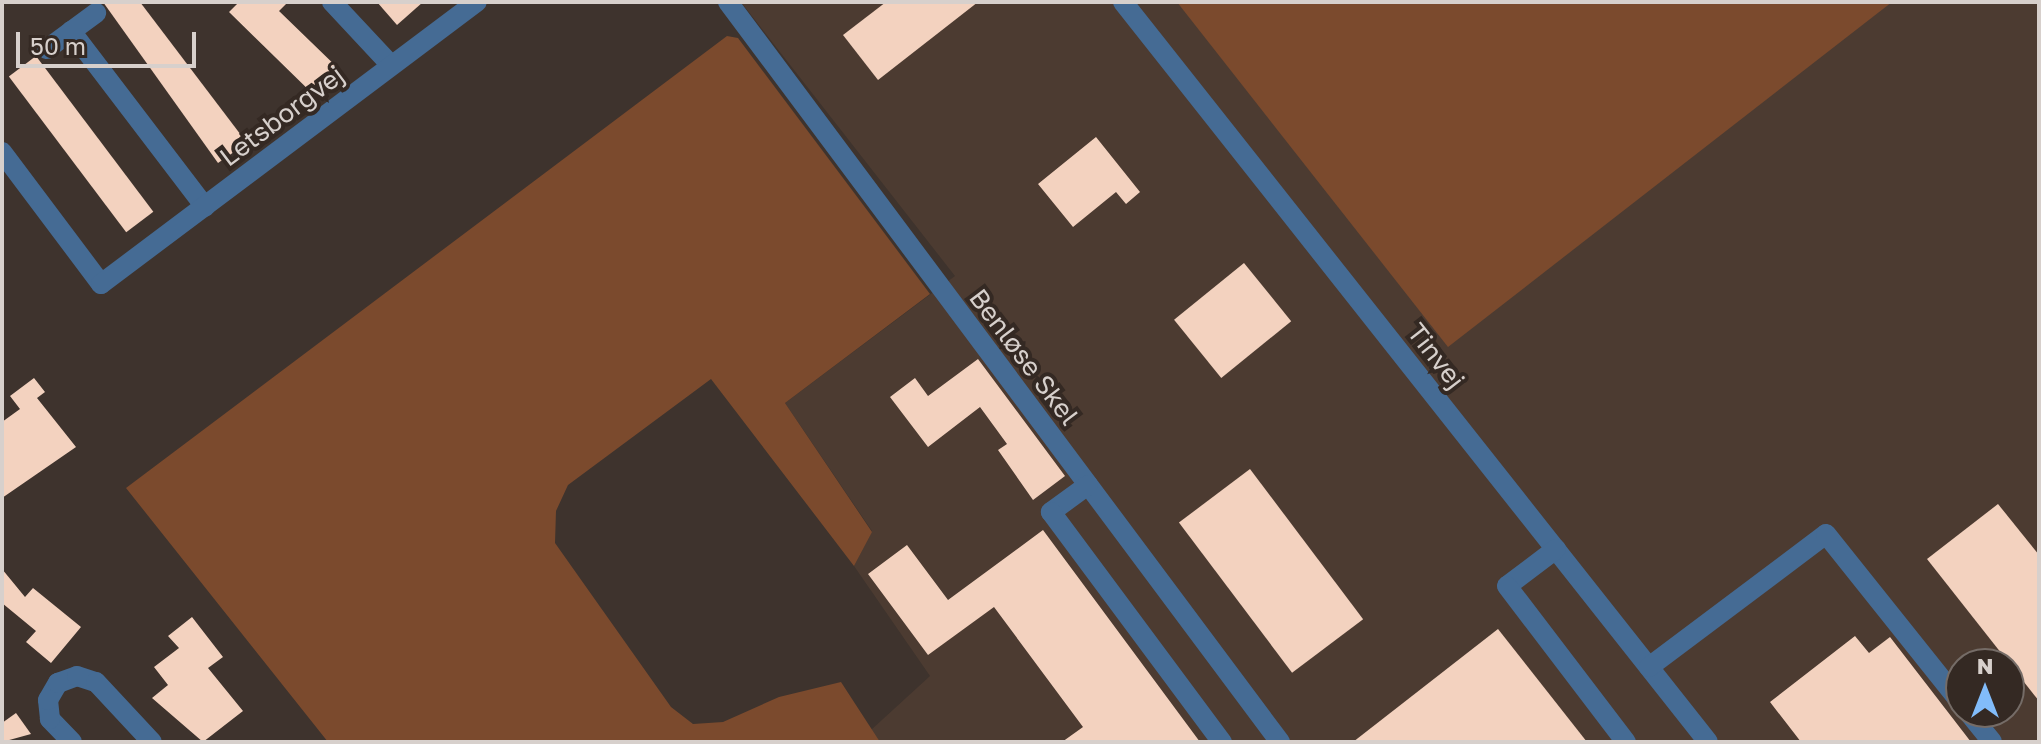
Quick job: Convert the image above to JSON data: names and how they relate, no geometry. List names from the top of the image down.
{
  "streets": {
    "street": ["Letsborgvej", "Tinvej", "Benløse Skel"]
  },
  "scale_bar": "50 m",
  "north": "top"
}
